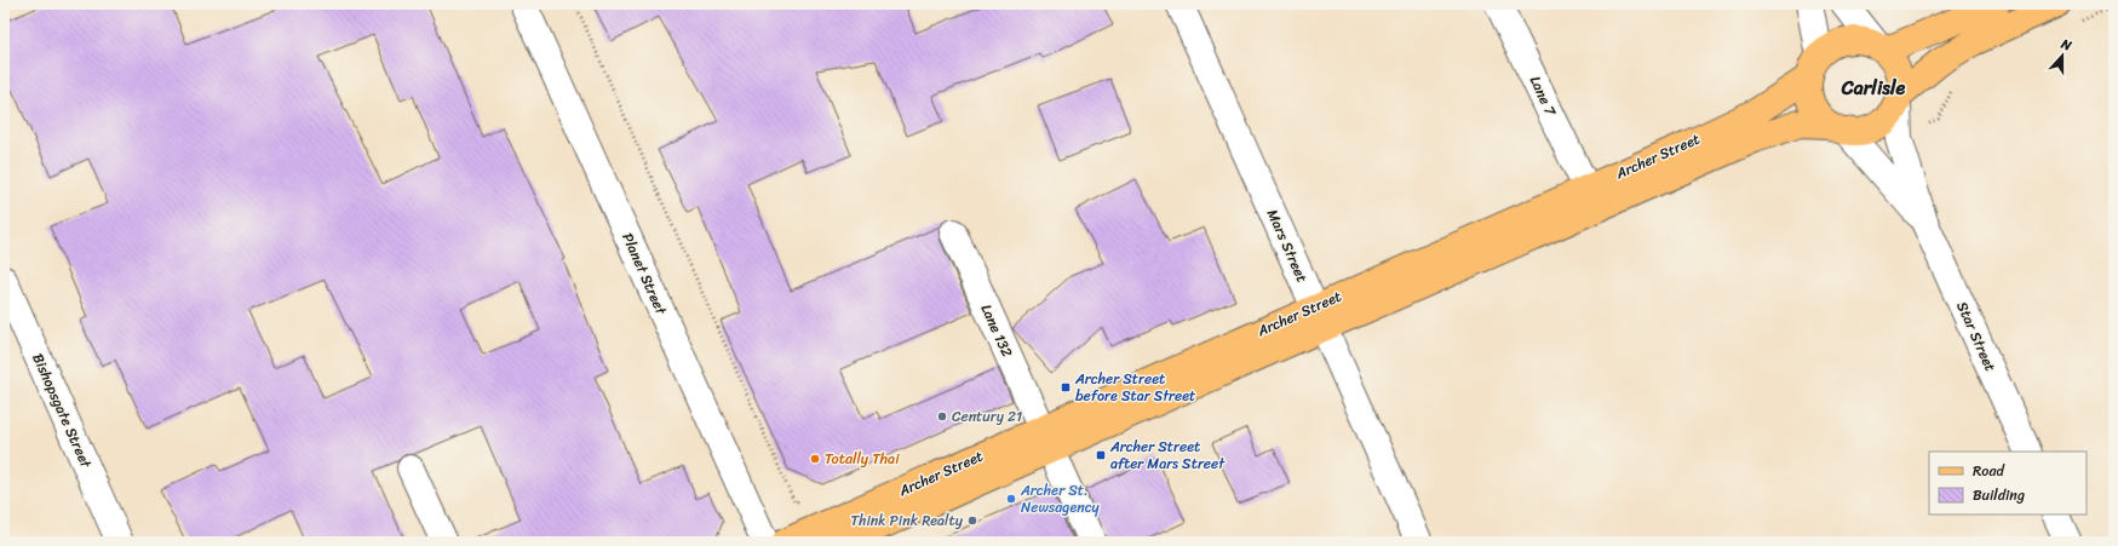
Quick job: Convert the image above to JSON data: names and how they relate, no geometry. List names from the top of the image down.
{
  "streets": {
    "main road": ["Archer Street"],
    "street": [
      "Lane 7",
      "Mars Street",
      "Planet Street",
      "Lane 132",
      "Star Street",
      "Bishopsgate Street"
    ]
  },
  "crossings": [
    ["Lane 7", "Archer Street"],
    ["Archer Street", "Mars Street"],
    ["Archer Street", "Lane 132"],
    ["Archer Street", "Star Street"]
  ],
  "districts": ["Carlisle"],
  "places": {
    "transit": ["Archer Street before Star Street", "Archer Street after Mars Street"],
    "other": [
      "Century 21",
      "Totally Thai",
      "Archer St. Newsagency",
      "Think Pink Realty"
    ]
  },
  "legend": ["Road", "Building"],
  "north": "top"
}
